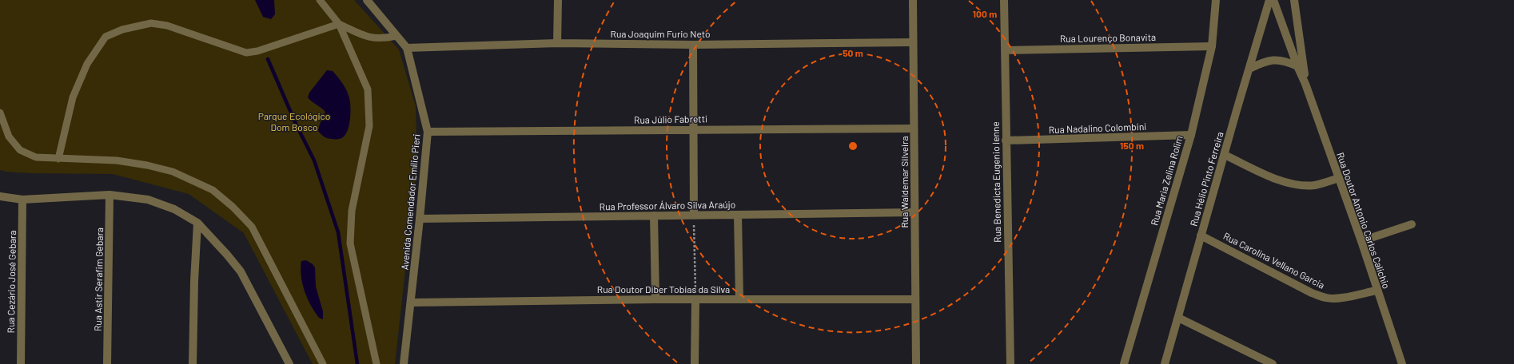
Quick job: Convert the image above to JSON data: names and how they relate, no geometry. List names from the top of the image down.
{
  "streets": {
    "street": [
      "Rua Joaquim Furio Neto",
      "Rua Lourenço Bonavita",
      "Rua Júlio Fabretti",
      "Rua Nadalino Colombini",
      "Rua Hélio Pinto Ferreira",
      "Rua Maria Zelina Rolim",
      "Rua Waldemar Silveira",
      "Rua Benedicta Eugenio Ienne",
      "Avenida Comendador Emílio Pieri",
      "Rua Professor Álvaro Silva Araújo",
      "Rua Doutor Antonio Carlos Calichio",
      "Rua Carolina Vellano Garcia",
      "Rua Astir Serafim Gebara",
      "Rua Cezário José Gebara",
      "Rua Doutor Diber Tobias da Silva"
    ]
  },
  "crossings": [
    ["Rua Joaquim Furio Neto", "Rua Waldemar Silveira"],
    ["Rua Joaquim Furio Neto", "Avenida Comendador Emílio Pieri"],
    ["Rua Lourenço Bonavita", "Rua Maria Zelina Rolim"],
    ["Rua Lourenço Bonavita", "Rua Benedicta Eugenio Ienne"],
    ["Rua Júlio Fabretti", "Rua Waldemar Silveira"],
    ["Rua Júlio Fabretti", "Avenida Comendador Emílio Pieri"],
    ["Rua Nadalino Colombini", "Rua Maria Zelina Rolim"],
    ["Rua Nadalino Colombini", "Rua Benedicta Eugenio Ienne"],
    ["Rua Hélio Pinto Ferreira", "Rua Carolina Vellano Garcia"],
    ["Rua Waldemar Silveira", "Rua Professor Álvaro Silva Araújo"],
    ["Rua Waldemar Silveira", "Rua Doutor Diber Tobias da Silva"],
    ["Avenida Comendador Emílio Pieri", "Rua Professor Álvaro Silva Araújo"],
    ["Avenida Comendador Emílio Pieri", "Rua Doutor Diber Tobias da Silva"],
    ["Rua Doutor Antonio Carlos Calichio", "Rua Carolina Vellano Garcia"]
  ],
  "parks": ["Parque Ecológico Dom Bosco"],
  "rings": ["100 m", "50 m", "150 m"]
}
